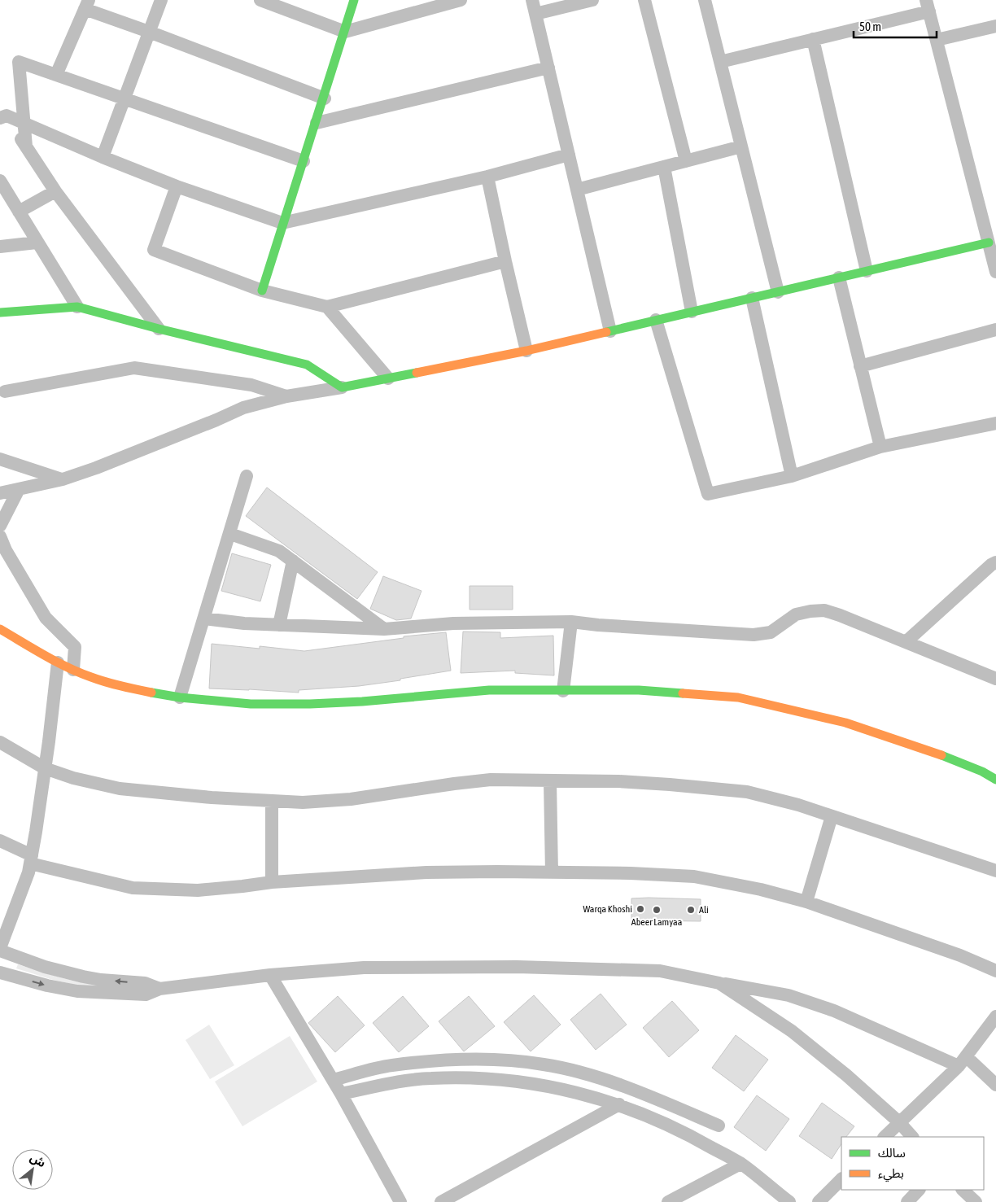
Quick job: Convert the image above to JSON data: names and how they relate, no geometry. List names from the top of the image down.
{
  "places": ["Warqa Khoshi", "Abeer Lamyaa", "Ali"],
  "legend": ["سالك", "بطيء"],
  "scale_bar": "50 m",
  "north": "top right"
}
